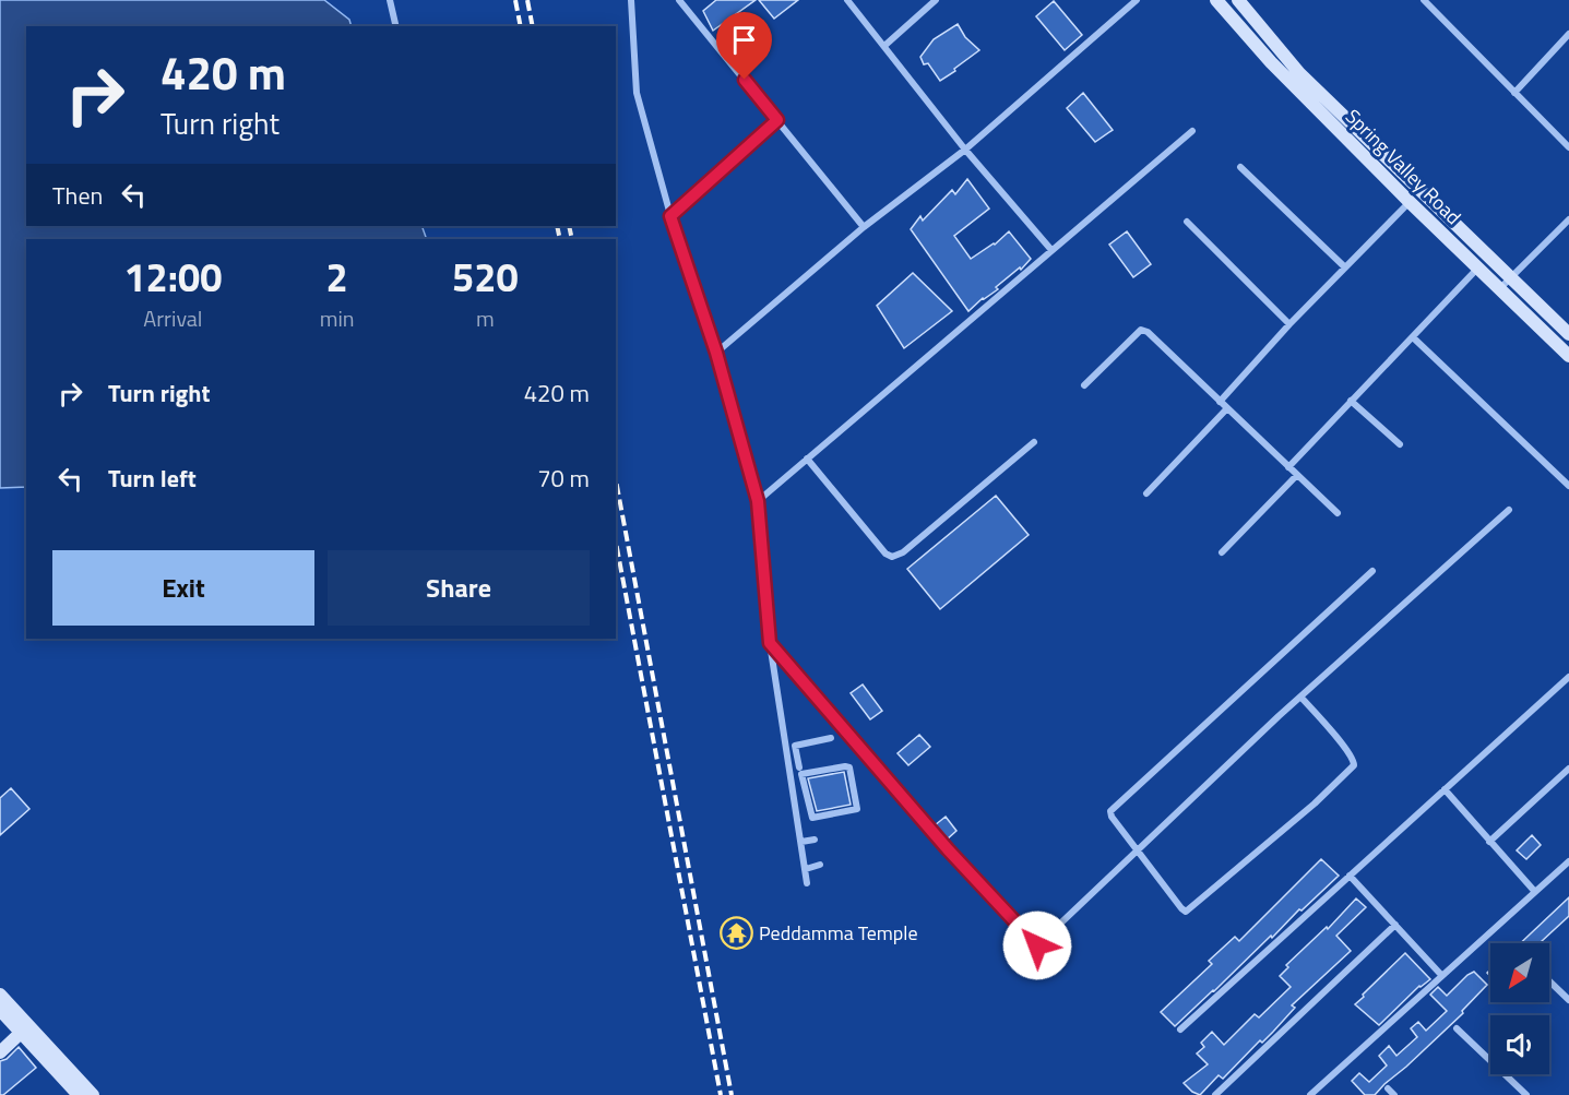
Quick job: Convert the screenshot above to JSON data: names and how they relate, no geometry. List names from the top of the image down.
{
  "streets": {
    "street": ["Spring Valley Road"]
  },
  "places": {
    "temple": ["Peddamma Temple"]
  },
  "north": "bottom left",
  "page": {
    "turn": ["420 m", "Turn right"],
    "then": "Then",
    "eta": [
      "12:00",
      "Arrival",
      "2",
      "min",
      "520",
      "m"
    ],
    "list": [
      {
        "name": "Turn right",
        "value": "420 m"
      },
      {
        "name": "Turn left",
        "value": "70 m"
      }
    ],
    "buttons": ["Exit", "Share"]
  }
}
